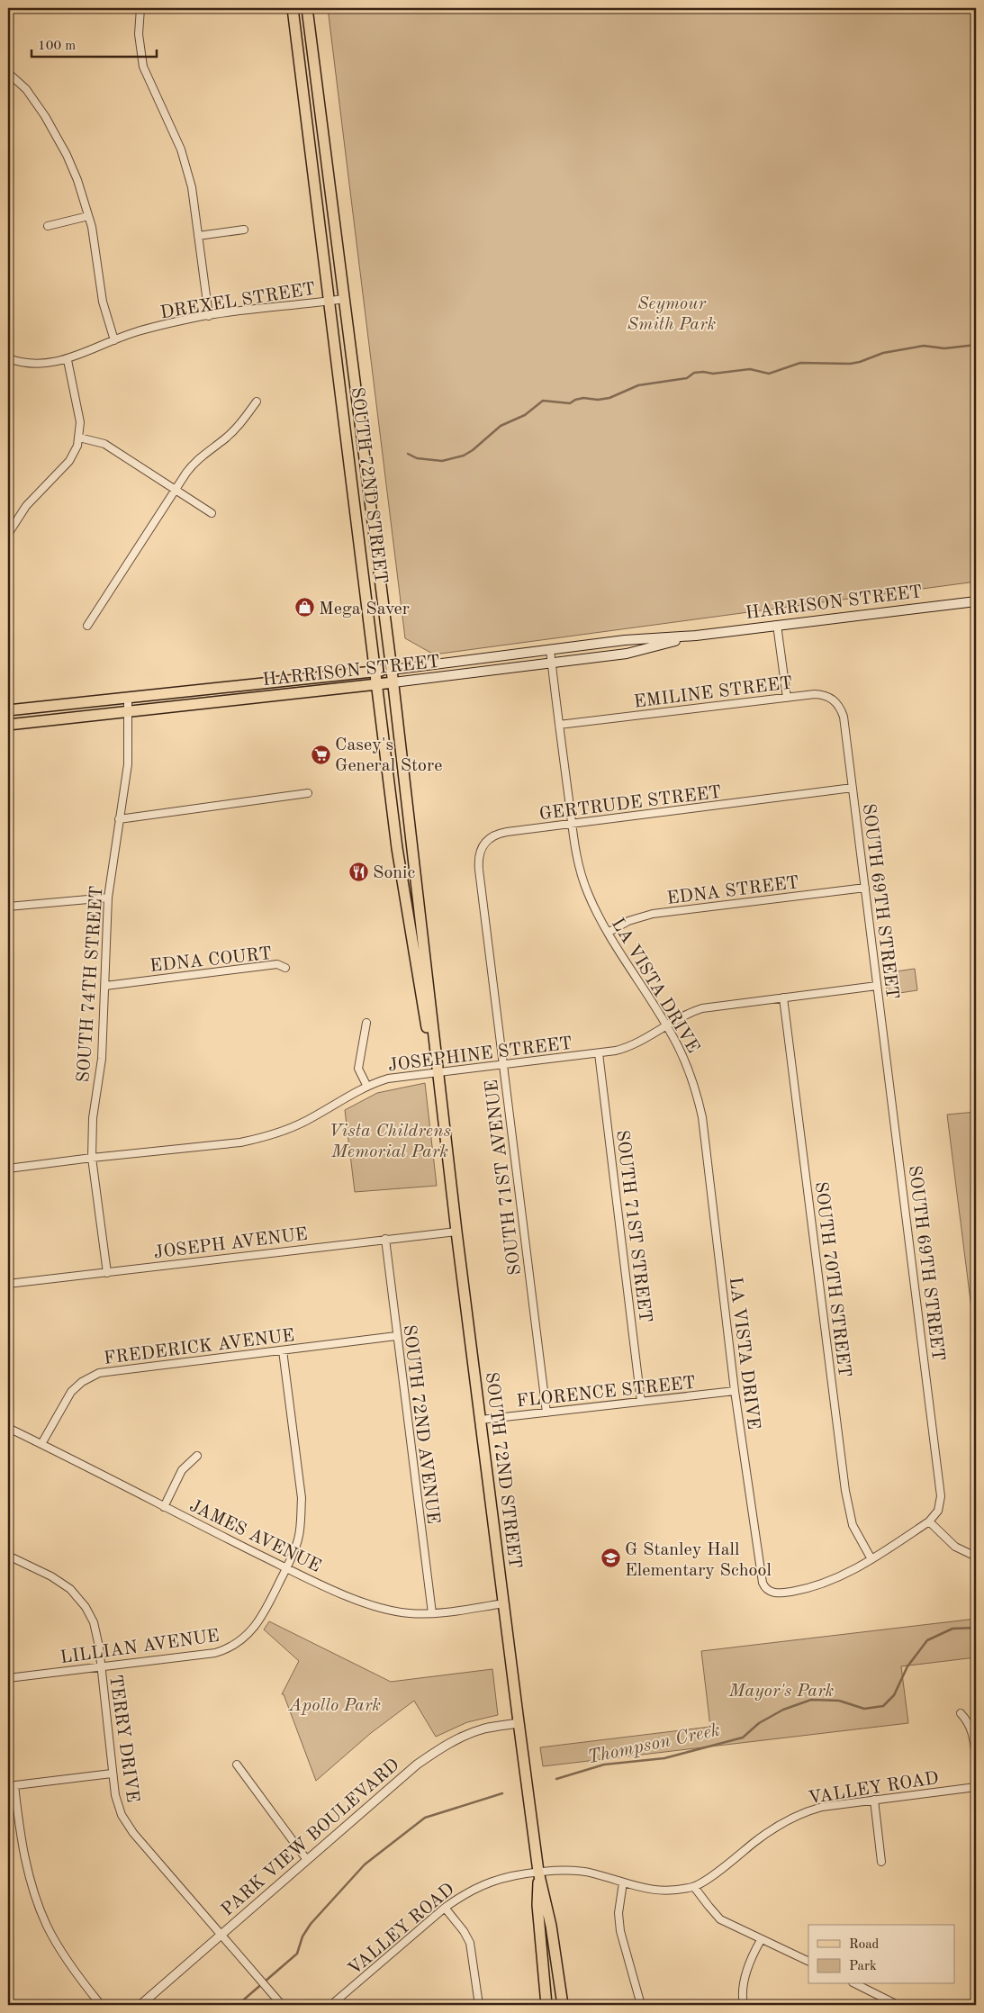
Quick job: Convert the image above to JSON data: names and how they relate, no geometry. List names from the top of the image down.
{
  "streets": {
    "main road": ["SOUTH 72ND STREET", "HARRISON STREET"],
    "street": [
      "DREXEL STREET",
      "EMILINE STREET",
      "GERTRUDE STREET",
      "EDNA STREET",
      "SOUTH 69TH STREET",
      "EDNA COURT",
      "SOUTH 74TH STREET",
      "LA VISTA DRIVE",
      "JOSEPHINE STREET",
      "SOUTH 71ST AVENUE",
      "SOUTH 71ST STREET",
      "JOSEPH AVENUE",
      "SOUTH 70TH STREET",
      "FREDERICK AVENUE",
      "FLORENCE STREET",
      "SOUTH 72ND AVENUE",
      "JAMES AVENUE",
      "LILLIAN AVENUE",
      "TERRY DRIVE",
      "VALLEY ROAD",
      "PARK VIEW BOULEVARD"
    ]
  },
  "crossings": [
    ["DREXEL STREET", "SOUTH 72ND STREET"],
    ["SOUTH 72ND STREET", "HARRISON STREET"],
    ["SOUTH 72ND STREET", "JOSEPHINE STREET"],
    ["SOUTH 72ND STREET", "JOSEPH AVENUE"],
    ["SOUTH 72ND STREET", "FLORENCE STREET"],
    ["SOUTH 72ND STREET", "JAMES AVENUE"],
    ["SOUTH 72ND STREET", "VALLEY ROAD"],
    ["SOUTH 72ND STREET", "PARK VIEW BOULEVARD"],
    ["HARRISON STREET", "SOUTH 74TH STREET"],
    ["HARRISON STREET", "LA VISTA DRIVE"],
    ["EMILINE STREET", "SOUTH 69TH STREET"],
    ["EMILINE STREET", "LA VISTA DRIVE"],
    ["GERTRUDE STREET", "SOUTH 69TH STREET"],
    ["GERTRUDE STREET", "LA VISTA DRIVE"],
    ["GERTRUDE STREET", "SOUTH 71ST AVENUE"],
    ["EDNA STREET", "SOUTH 69TH STREET"],
    ["EDNA STREET", "LA VISTA DRIVE"],
    ["SOUTH 69TH STREET", "LA VISTA DRIVE"],
    ["SOUTH 69TH STREET", "JOSEPHINE STREET"],
    ["SOUTH 69TH STREET", "SOUTH 70TH STREET"],
    ["EDNA COURT", "SOUTH 74TH STREET"],
    ["SOUTH 74TH STREET", "JOSEPHINE STREET"],
    ["SOUTH 74TH STREET", "JOSEPH AVENUE"],
    ["LA VISTA DRIVE", "JOSEPHINE STREET"],
    ["LA VISTA DRIVE", "FLORENCE STREET"],
    ["JOSEPHINE STREET", "SOUTH 71ST AVENUE"],
    ["JOSEPHINE STREET", "SOUTH 71ST STREET"],
    ["JOSEPHINE STREET", "SOUTH 70TH STREET"],
    ["SOUTH 71ST AVENUE", "FLORENCE STREET"],
    ["SOUTH 71ST STREET", "FLORENCE STREET"],
    ["JOSEPH AVENUE", "SOUTH 72ND AVENUE"],
    ["FREDERICK AVENUE", "SOUTH 72ND AVENUE"],
    ["FREDERICK AVENUE", "JAMES AVENUE"],
    ["FREDERICK AVENUE", "LILLIAN AVENUE"],
    ["SOUTH 72ND AVENUE", "JAMES AVENUE"],
    ["JAMES AVENUE", "LILLIAN AVENUE"],
    ["LILLIAN AVENUE", "TERRY DRIVE"],
    ["TERRY DRIVE", "PARK VIEW BOULEVARD"]
  ],
  "water": ["Thompson Creek"],
  "parks": [
    "Seymour Smith Park",
    "Vista Childrens Memorial Park",
    "Mayor's Park",
    "Apollo Park"
  ],
  "places": {
    "shop": ["Mega Saver"],
    "supermarket": ["Casey's General Store"],
    "restaurant": ["Sonic"],
    "school or university": ["G Stanley Hall Elementary School"]
  },
  "legend": ["Road", "Park"],
  "scale_bar": "100 m"
}
